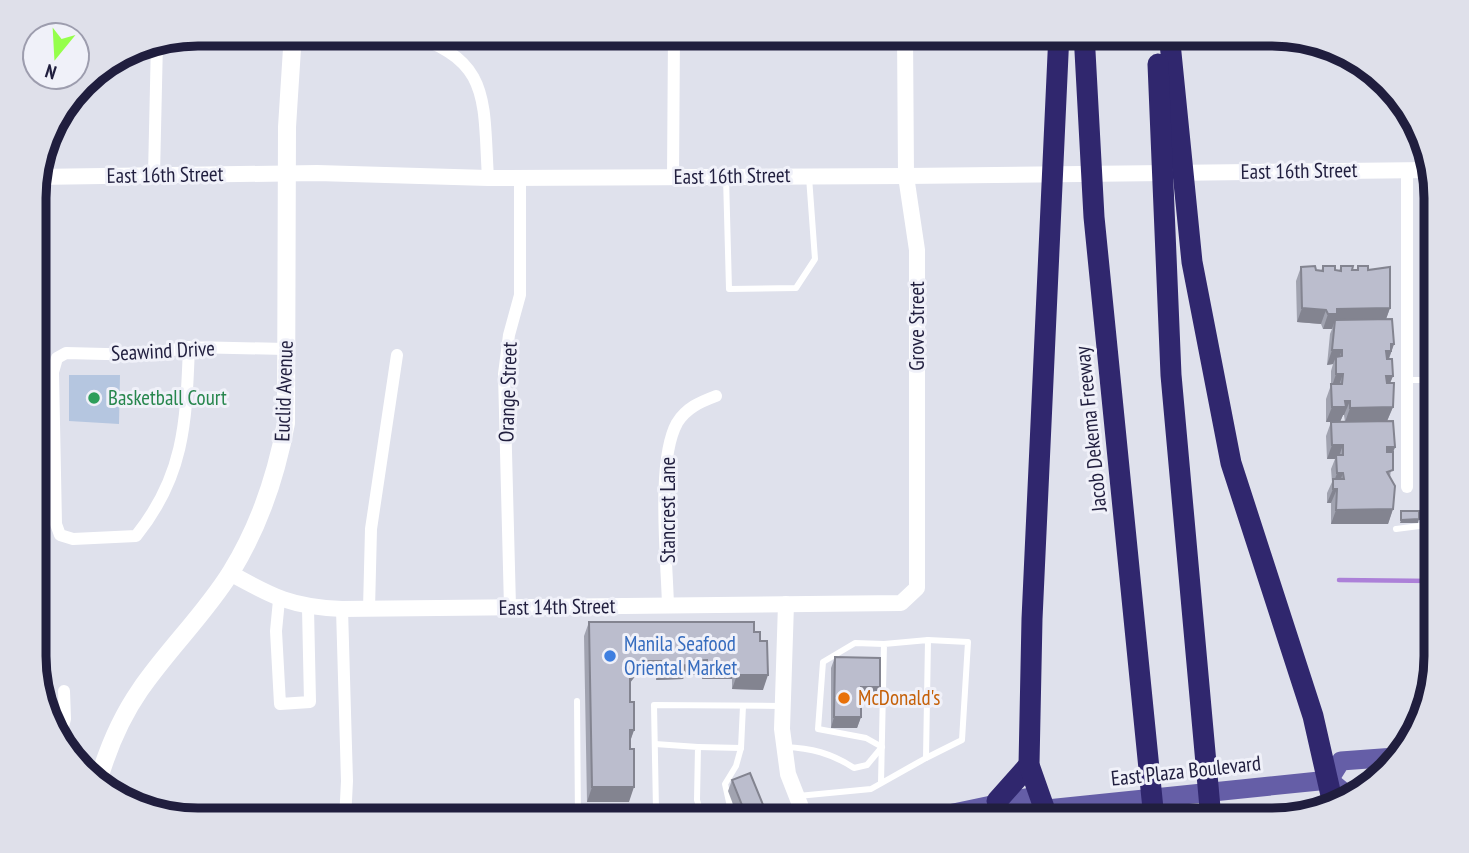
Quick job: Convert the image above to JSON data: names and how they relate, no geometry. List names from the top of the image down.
{
  "streets": {
    "highway": ["Jacob Dekema Freeway"],
    "main road": ["Euclid Avenue", "East Plaza Boulevard"],
    "street": [
      "East 16th Street",
      "Grove Street",
      "Seawind Drive",
      "Orange Street",
      "Stancrest Lane",
      "East 14th Street"
    ]
  },
  "crossings": [
    ["East 16th Street", "Grove Street"],
    ["East 16th Street", "Euclid Avenue"],
    ["East 16th Street", "Orange Street"],
    ["Grove Street", "East 14th Street"],
    ["Seawind Drive", "Euclid Avenue"],
    ["Euclid Avenue", "East 14th Street"],
    ["Orange Street", "East 14th Street"],
    ["Stancrest Lane", "East 14th Street"]
  ],
  "places": ["Basketball Court", "Manila Seafood Oriental Market", "McDonald's"],
  "north": "bottom"
}
